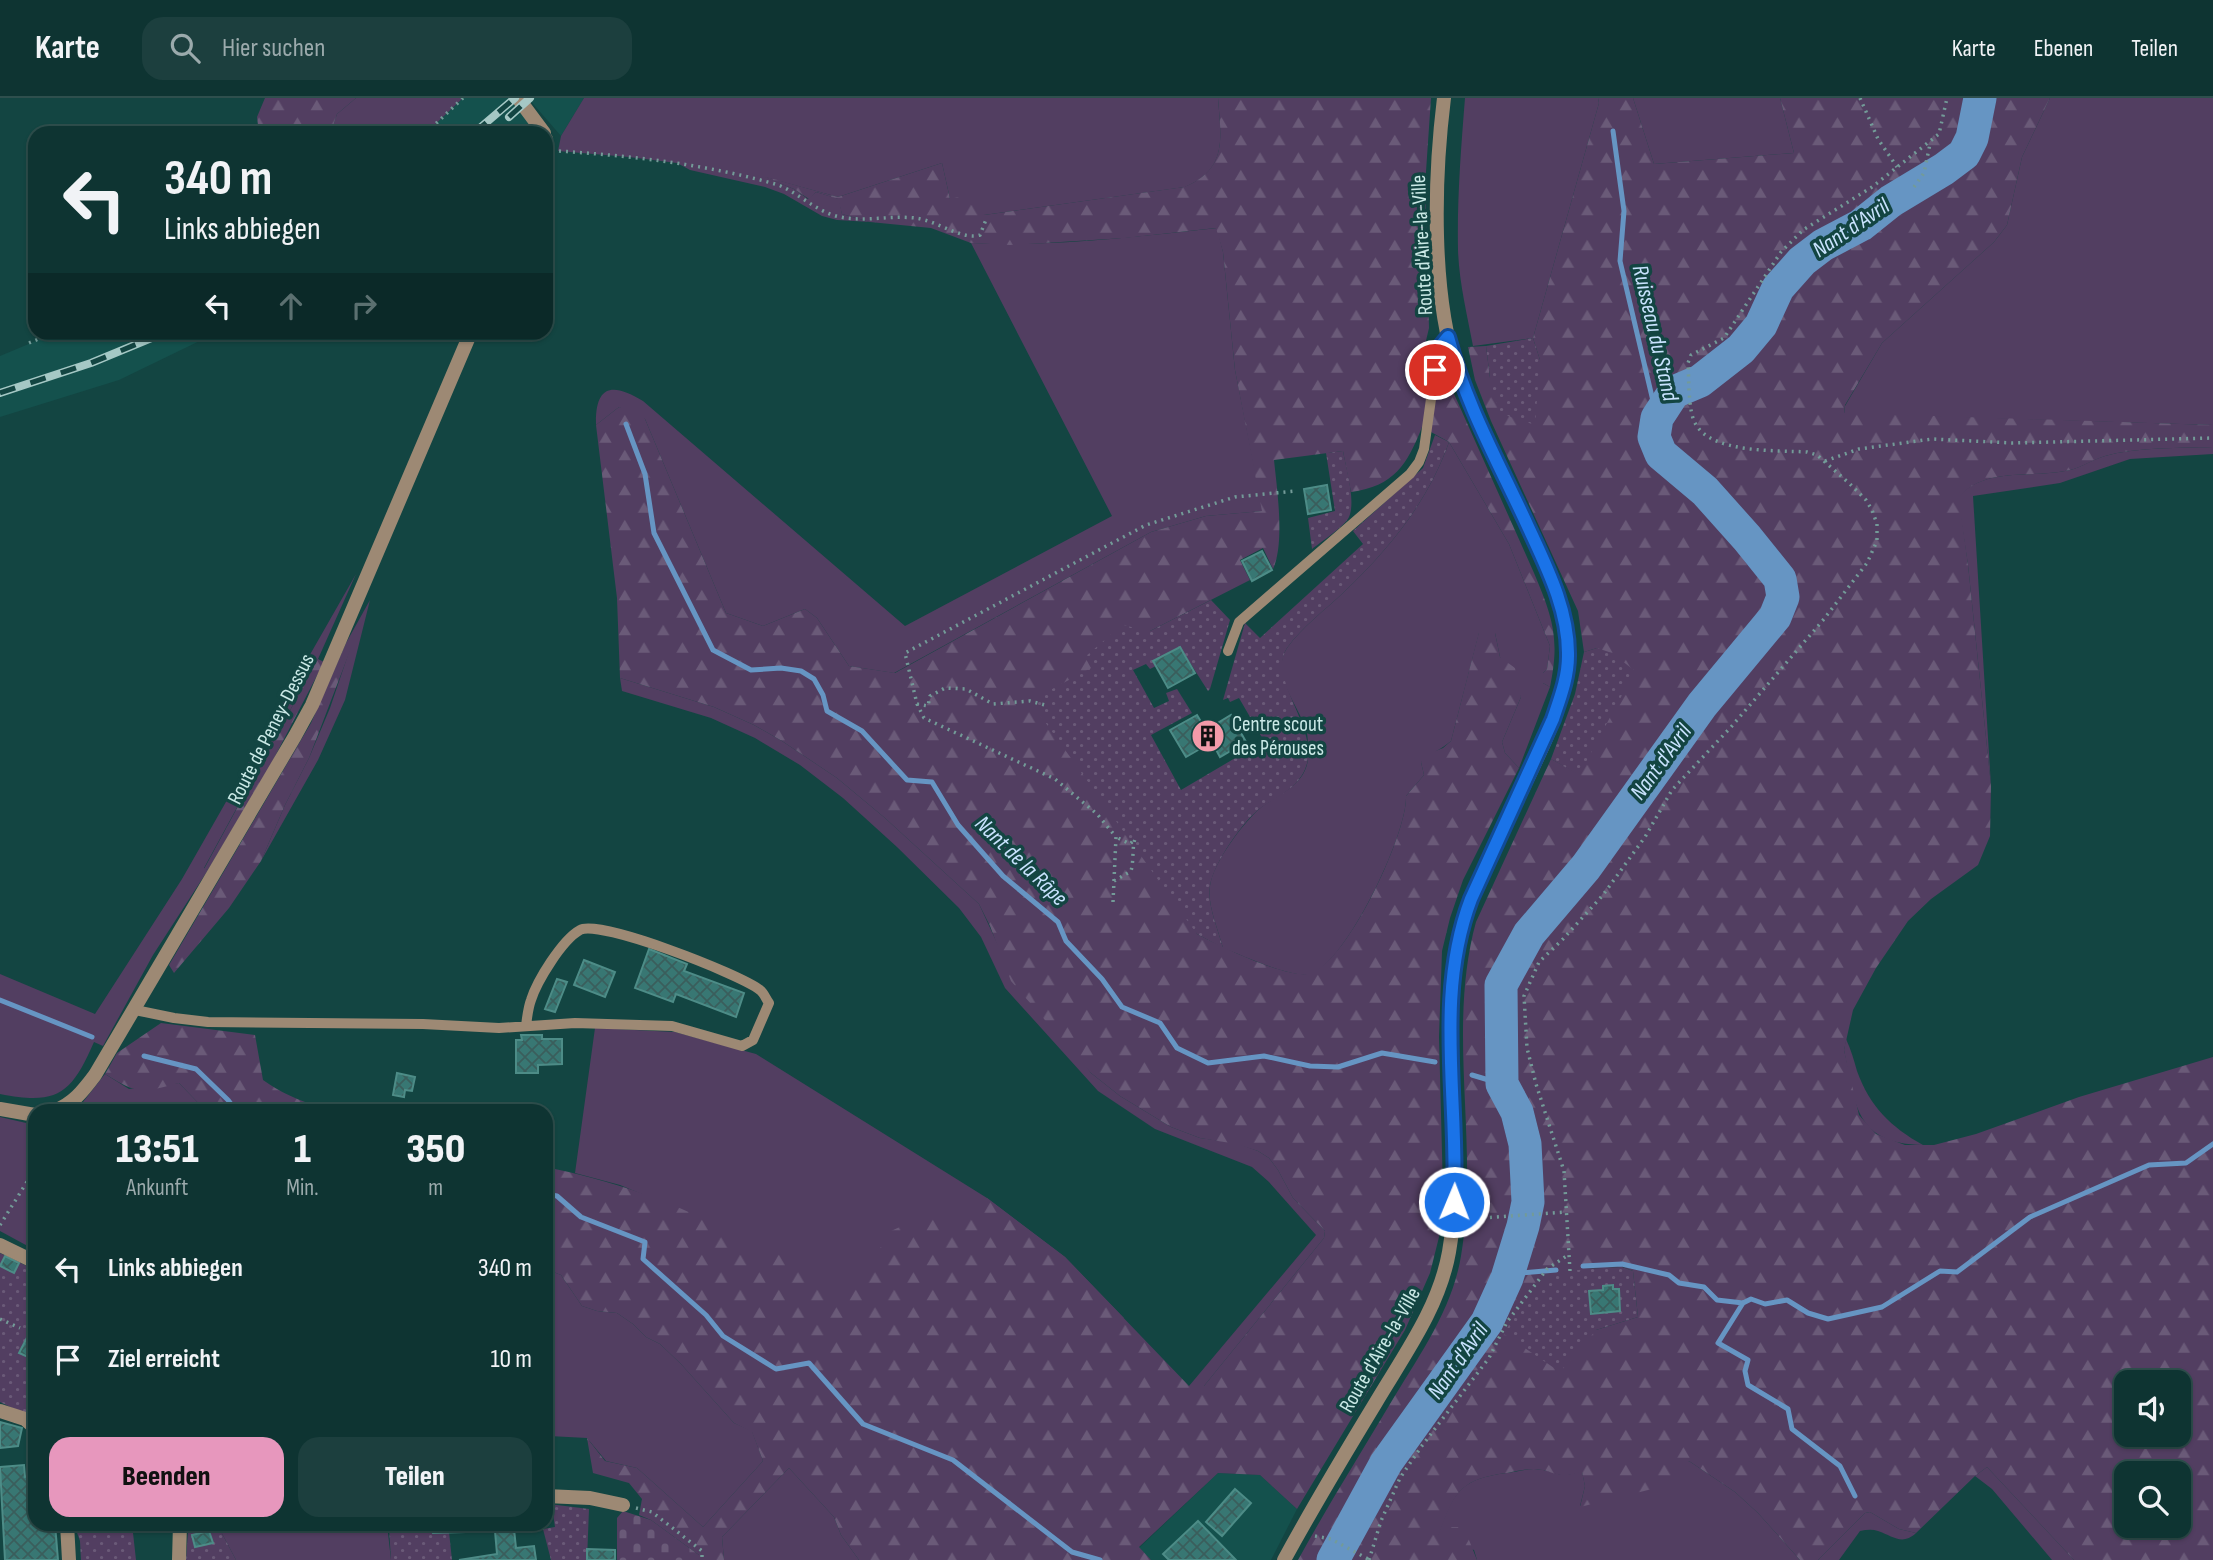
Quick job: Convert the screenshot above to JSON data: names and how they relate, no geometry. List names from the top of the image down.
{
  "streets": {
    "street": ["Route d'Aire-la-Ville", "Route de Peney-Dessus"]
  },
  "water": ["Nant d'Avril", "Ruisseau du Stand", "Nant de la Râpe"],
  "places": {
    "building": ["Centre scout des Pérouses"]
  },
  "page": {
    "header": "Karte",
    "search": "Hier suchen",
    "nav": ["Karte", "Ebenen", "Teilen"],
    "turn": ["340 m", "Links abbiegen"],
    "eta": [
      "13:51",
      "Ankunft",
      "1",
      "Min.",
      "350",
      "m"
    ],
    "list": [
      {
        "name": "Links abbiegen",
        "value": "340 m"
      },
      {
        "name": "Ziel erreicht",
        "value": "10 m"
      }
    ],
    "buttons": ["Beenden", "Teilen"]
  }
}
